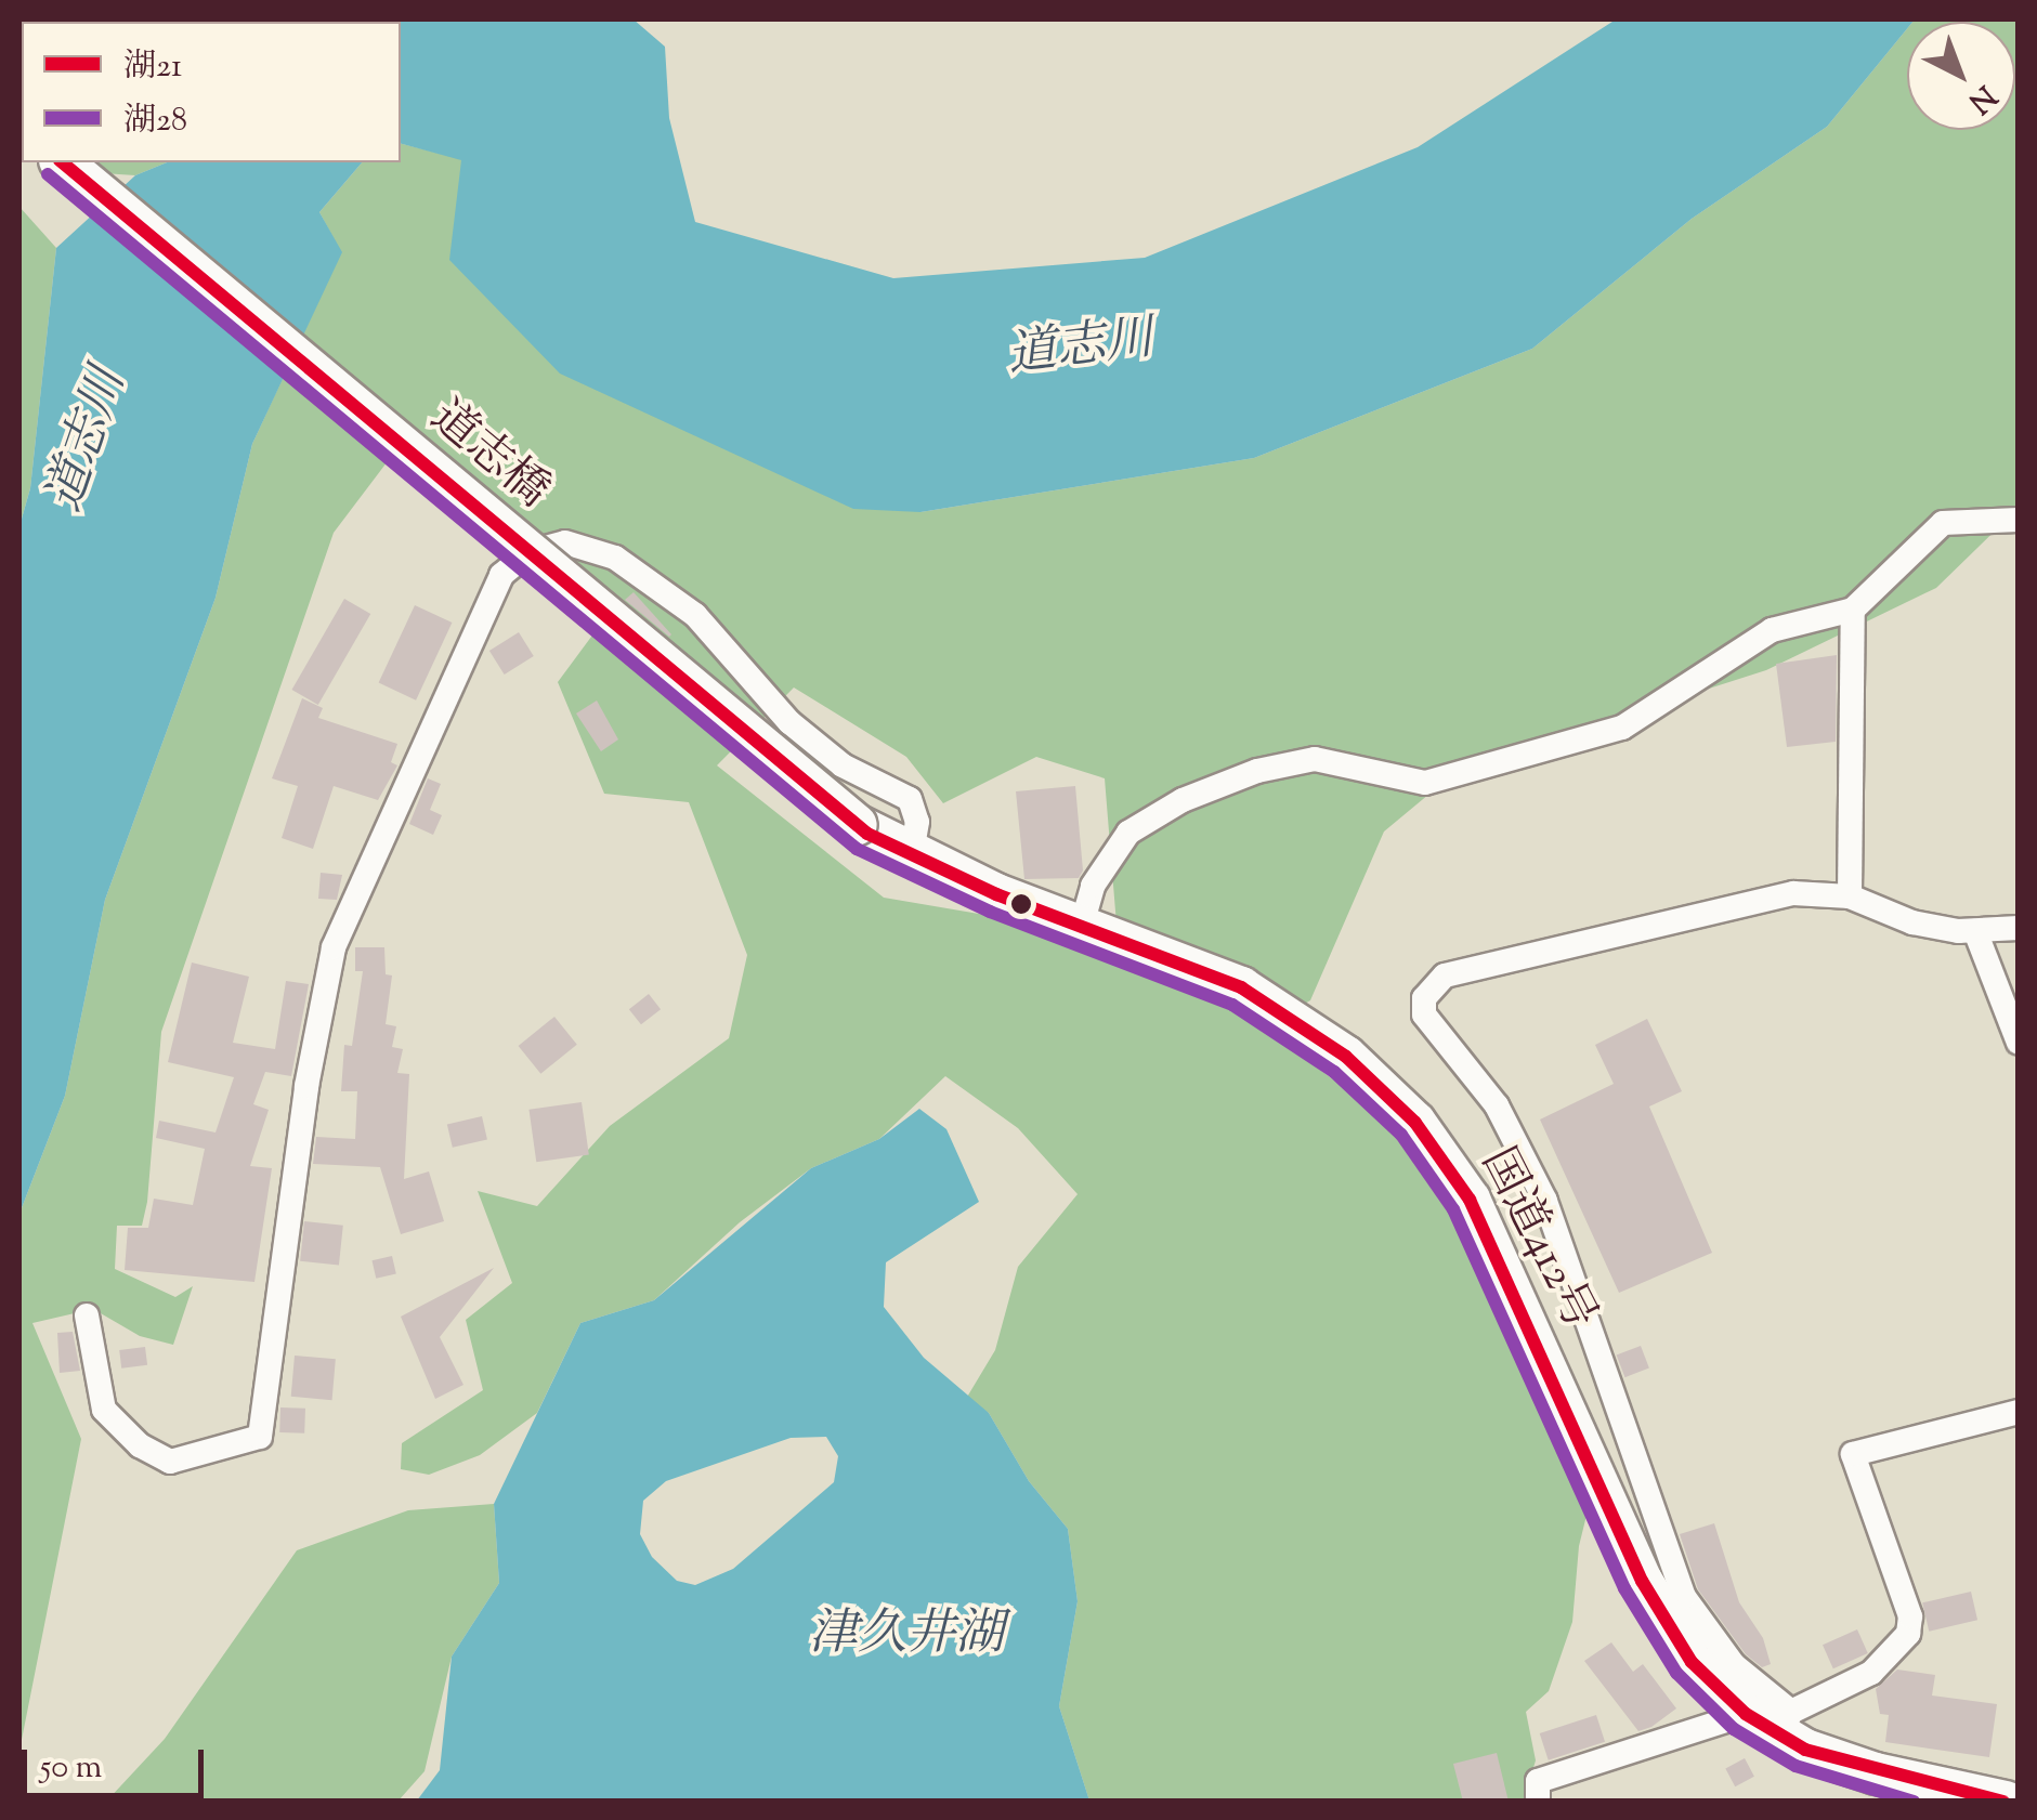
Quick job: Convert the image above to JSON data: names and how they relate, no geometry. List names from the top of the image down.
{
  "streets": {
    "highway": ["道志橋", "国道412号"]
  },
  "crossings": [
    ["道志橋", "国道412号"]
  ],
  "water": ["道志川", "津久井湖"],
  "lines": ["transit line 湖21", "transit line 湖28"],
  "legend": ["湖21", "湖28"],
  "scale_bar": "50 m",
  "north": "bottom right"
}
